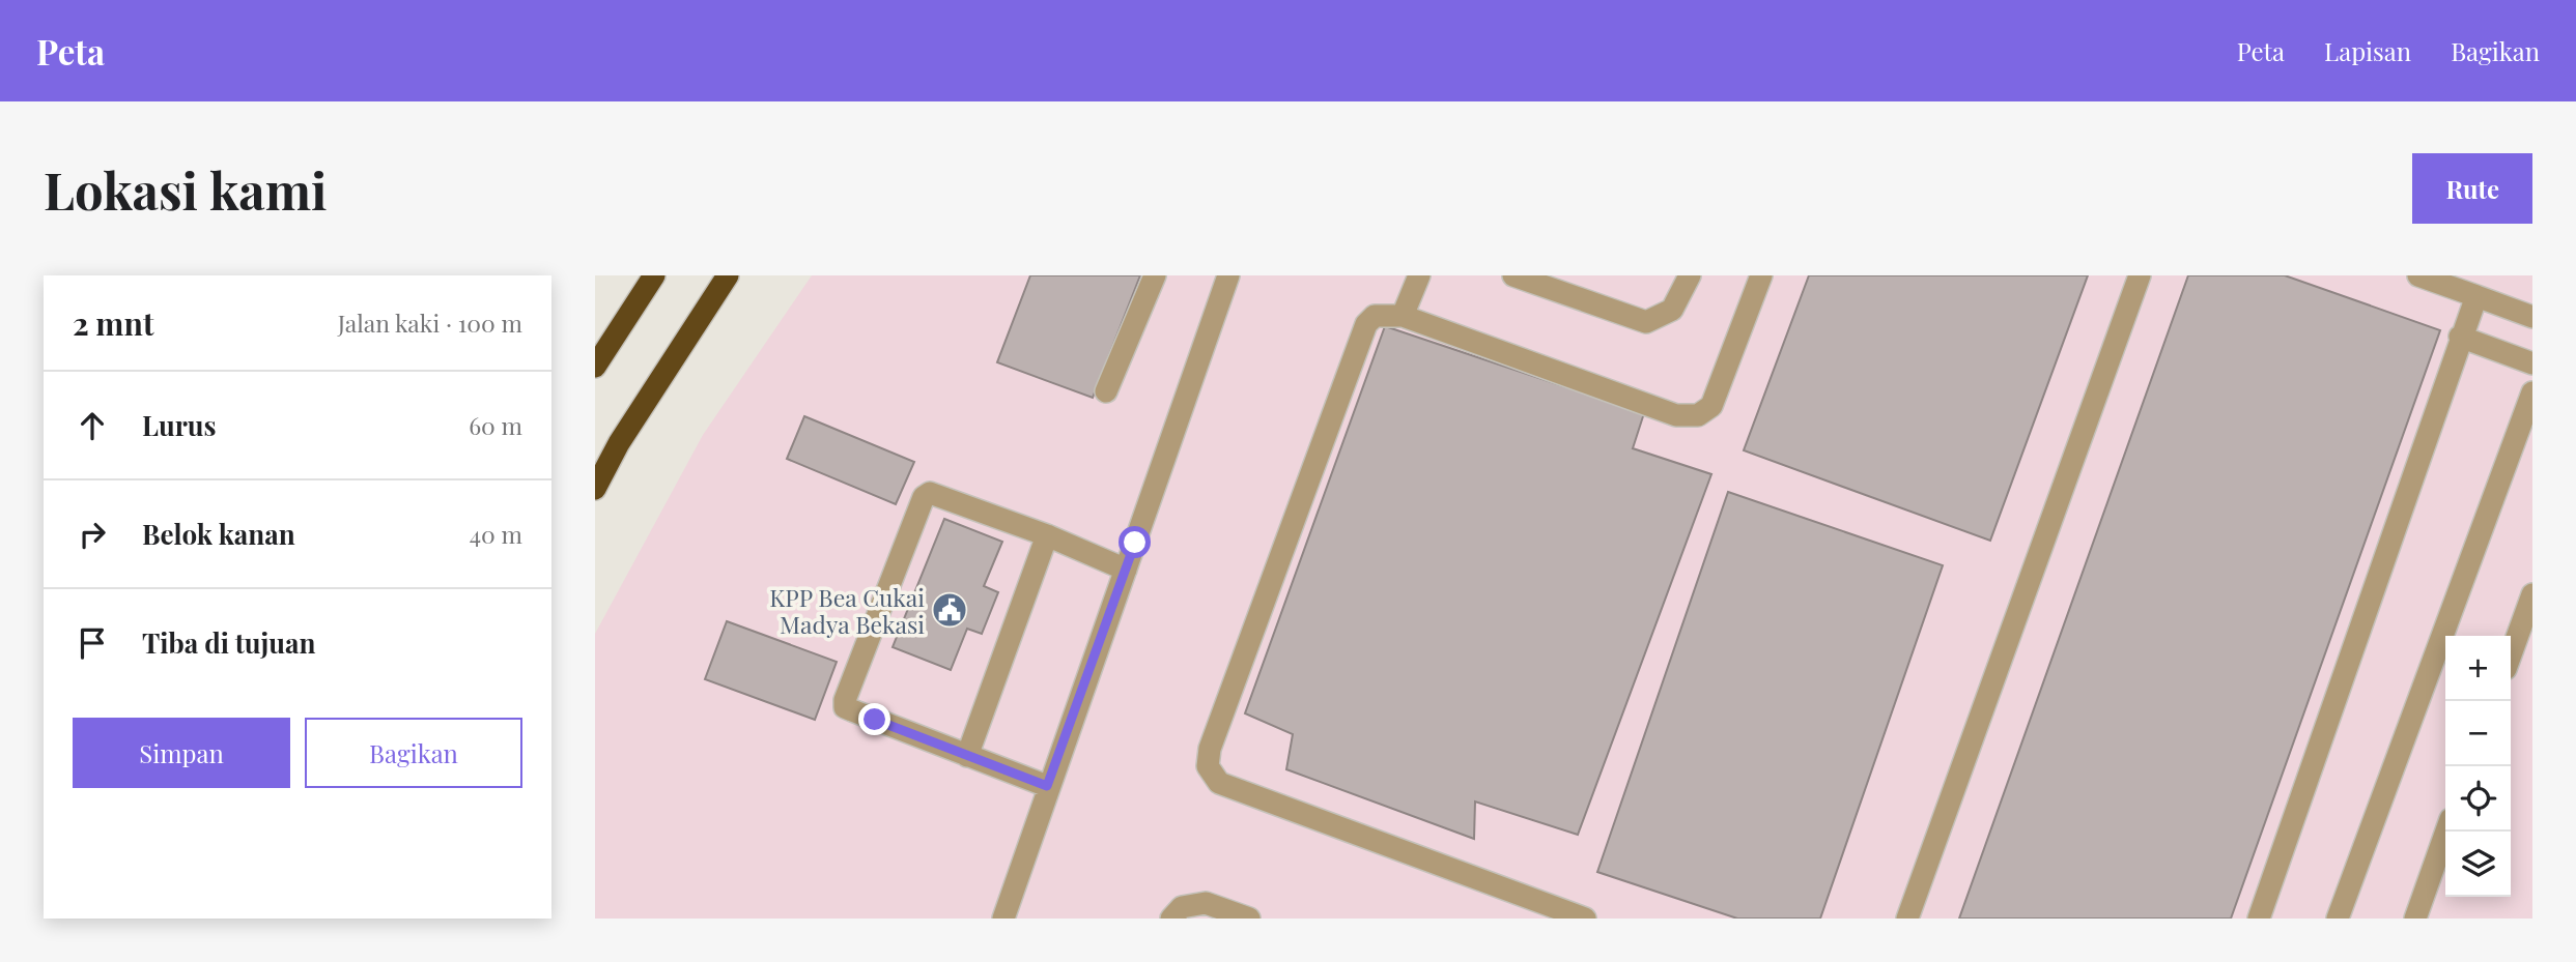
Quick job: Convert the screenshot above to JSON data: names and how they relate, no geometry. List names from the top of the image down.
{
  "places": {
    "public building": ["KPP Bea Cukai Madya Bekasi"]
  },
  "page": {
    "header": "Peta",
    "nav": ["Peta", "Lapisan", "Bagikan"],
    "buttons": [
      "Rute",
      ["Simpan", "Bagikan"]
    ],
    "title": "Lokasi kami",
    "heading": ["2 mnt", "Jalan kaki · 100 m"],
    "list": [
      ["Lurus", "60 m"],
      ["Belok kanan", "40 m"],
      "Tiba di tujuan"
    ],
    "map_buttons": ["+", "−"]
  }
}
